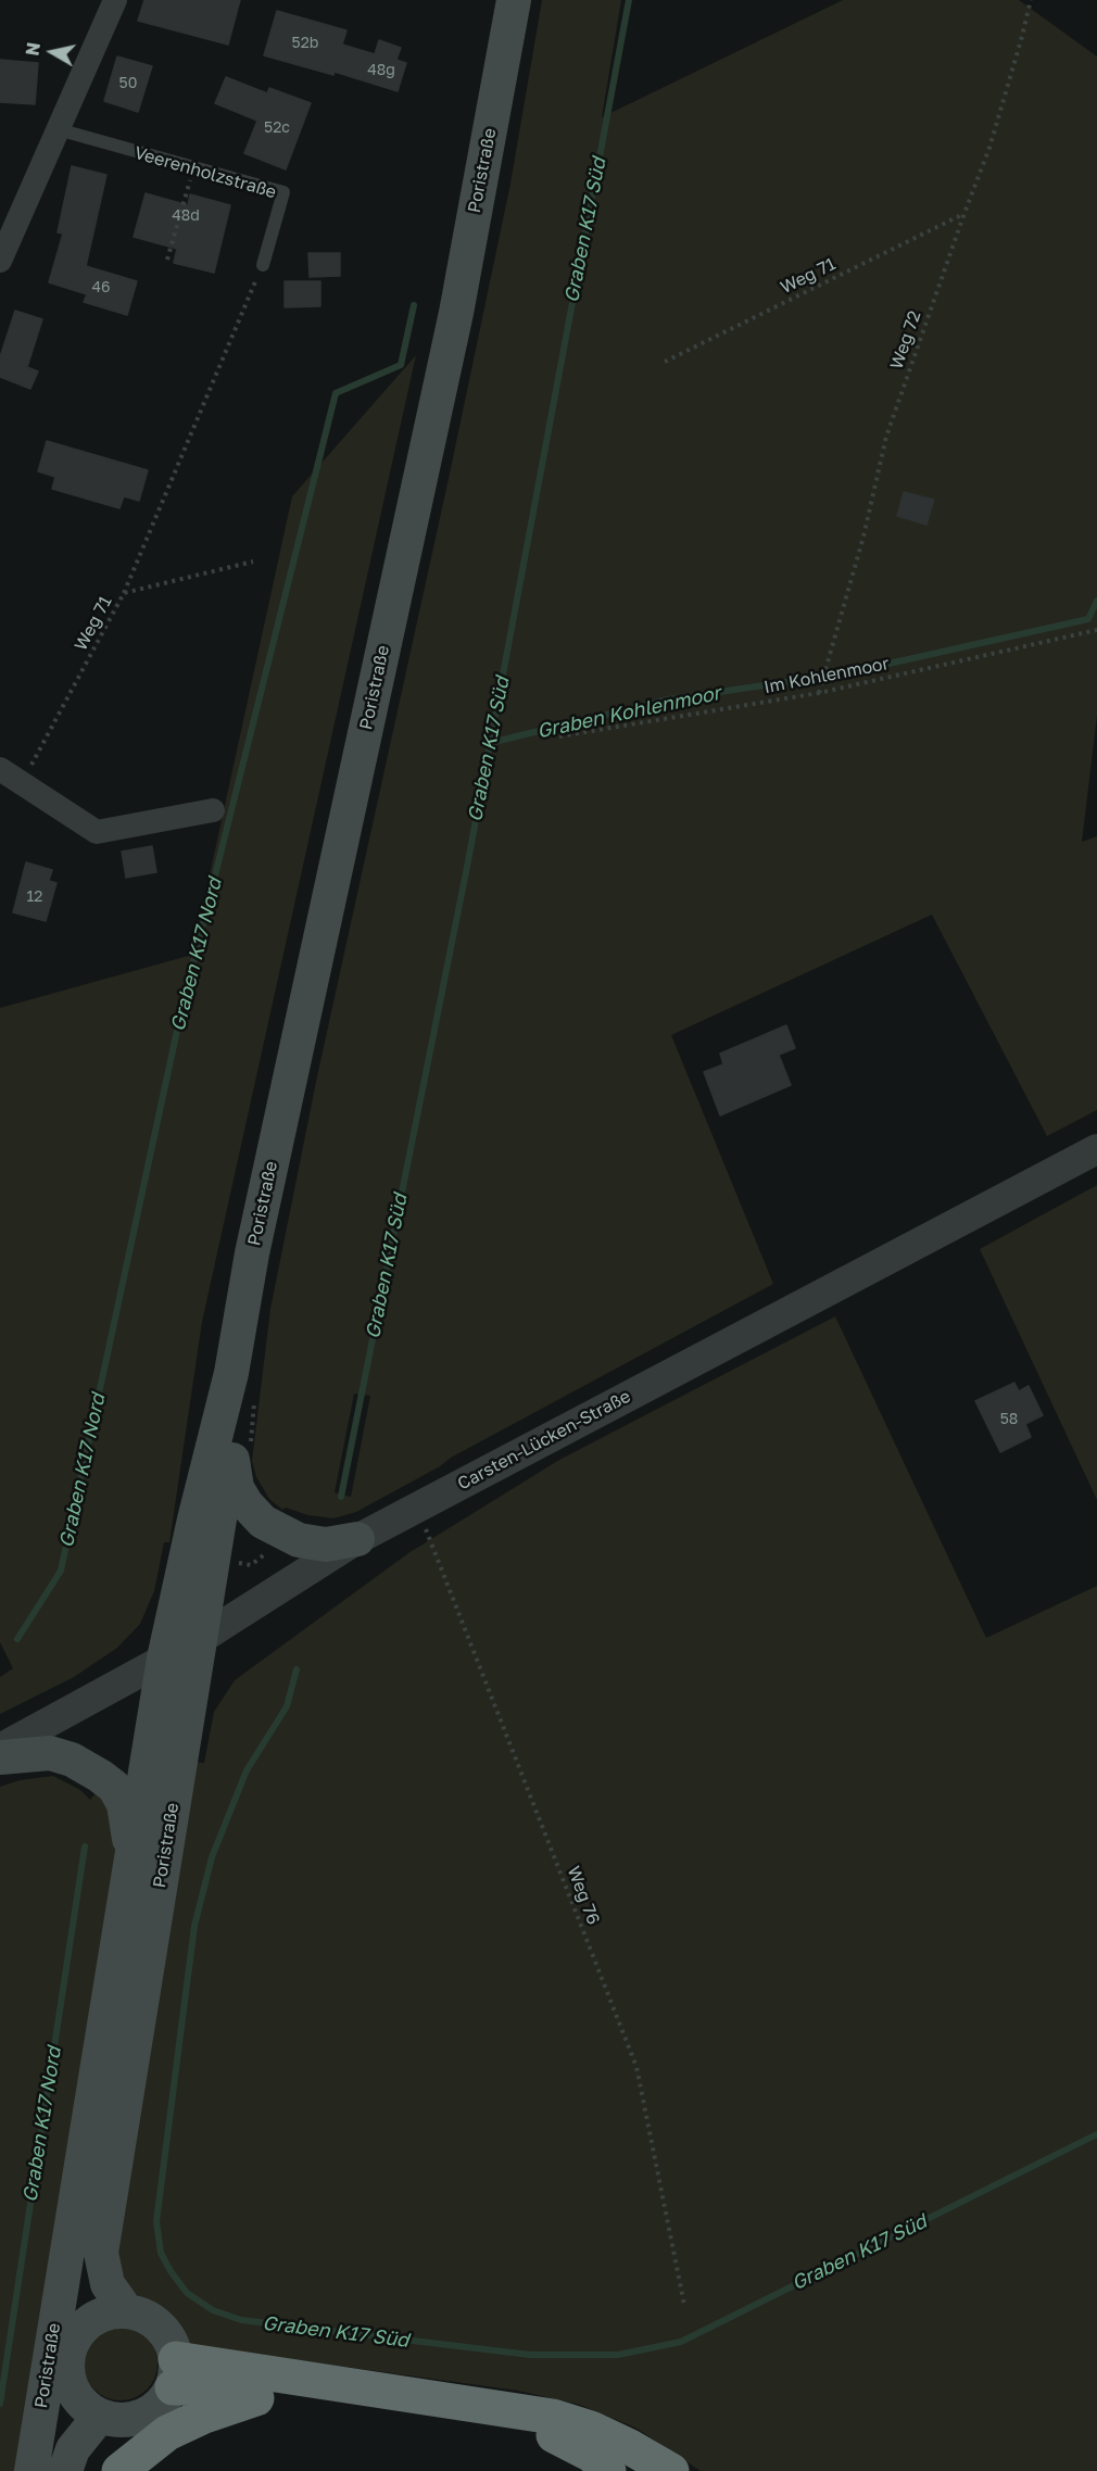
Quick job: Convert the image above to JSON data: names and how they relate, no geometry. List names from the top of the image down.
{
  "streets": {
    "main road": ["Poristraße"],
    "street": ["Carsten-Lücken-Straße"],
    "lane": ["Veerenholzstraße"],
    "path": [
      "Weg 71",
      "Weg 72",
      "Im Kohlenmoor",
      "Weg 76"
    ]
  },
  "crossings": [
    ["Poristraße", "Carsten-Lücken-Straße"],
    ["Weg 71", "Weg 72"],
    ["Weg 72", "Im Kohlenmoor"],
    ["Carsten-Lücken-Straße", "Weg 76"]
  ],
  "water": ["Graben K17 Süd", "Graben Kohlenmoor", "Graben K17 Nord"],
  "house_numbers": [
    "52b",
    "48g",
    "50",
    "52c",
    "48d",
    "46",
    "12",
    "58"
  ],
  "north": "left"
}
